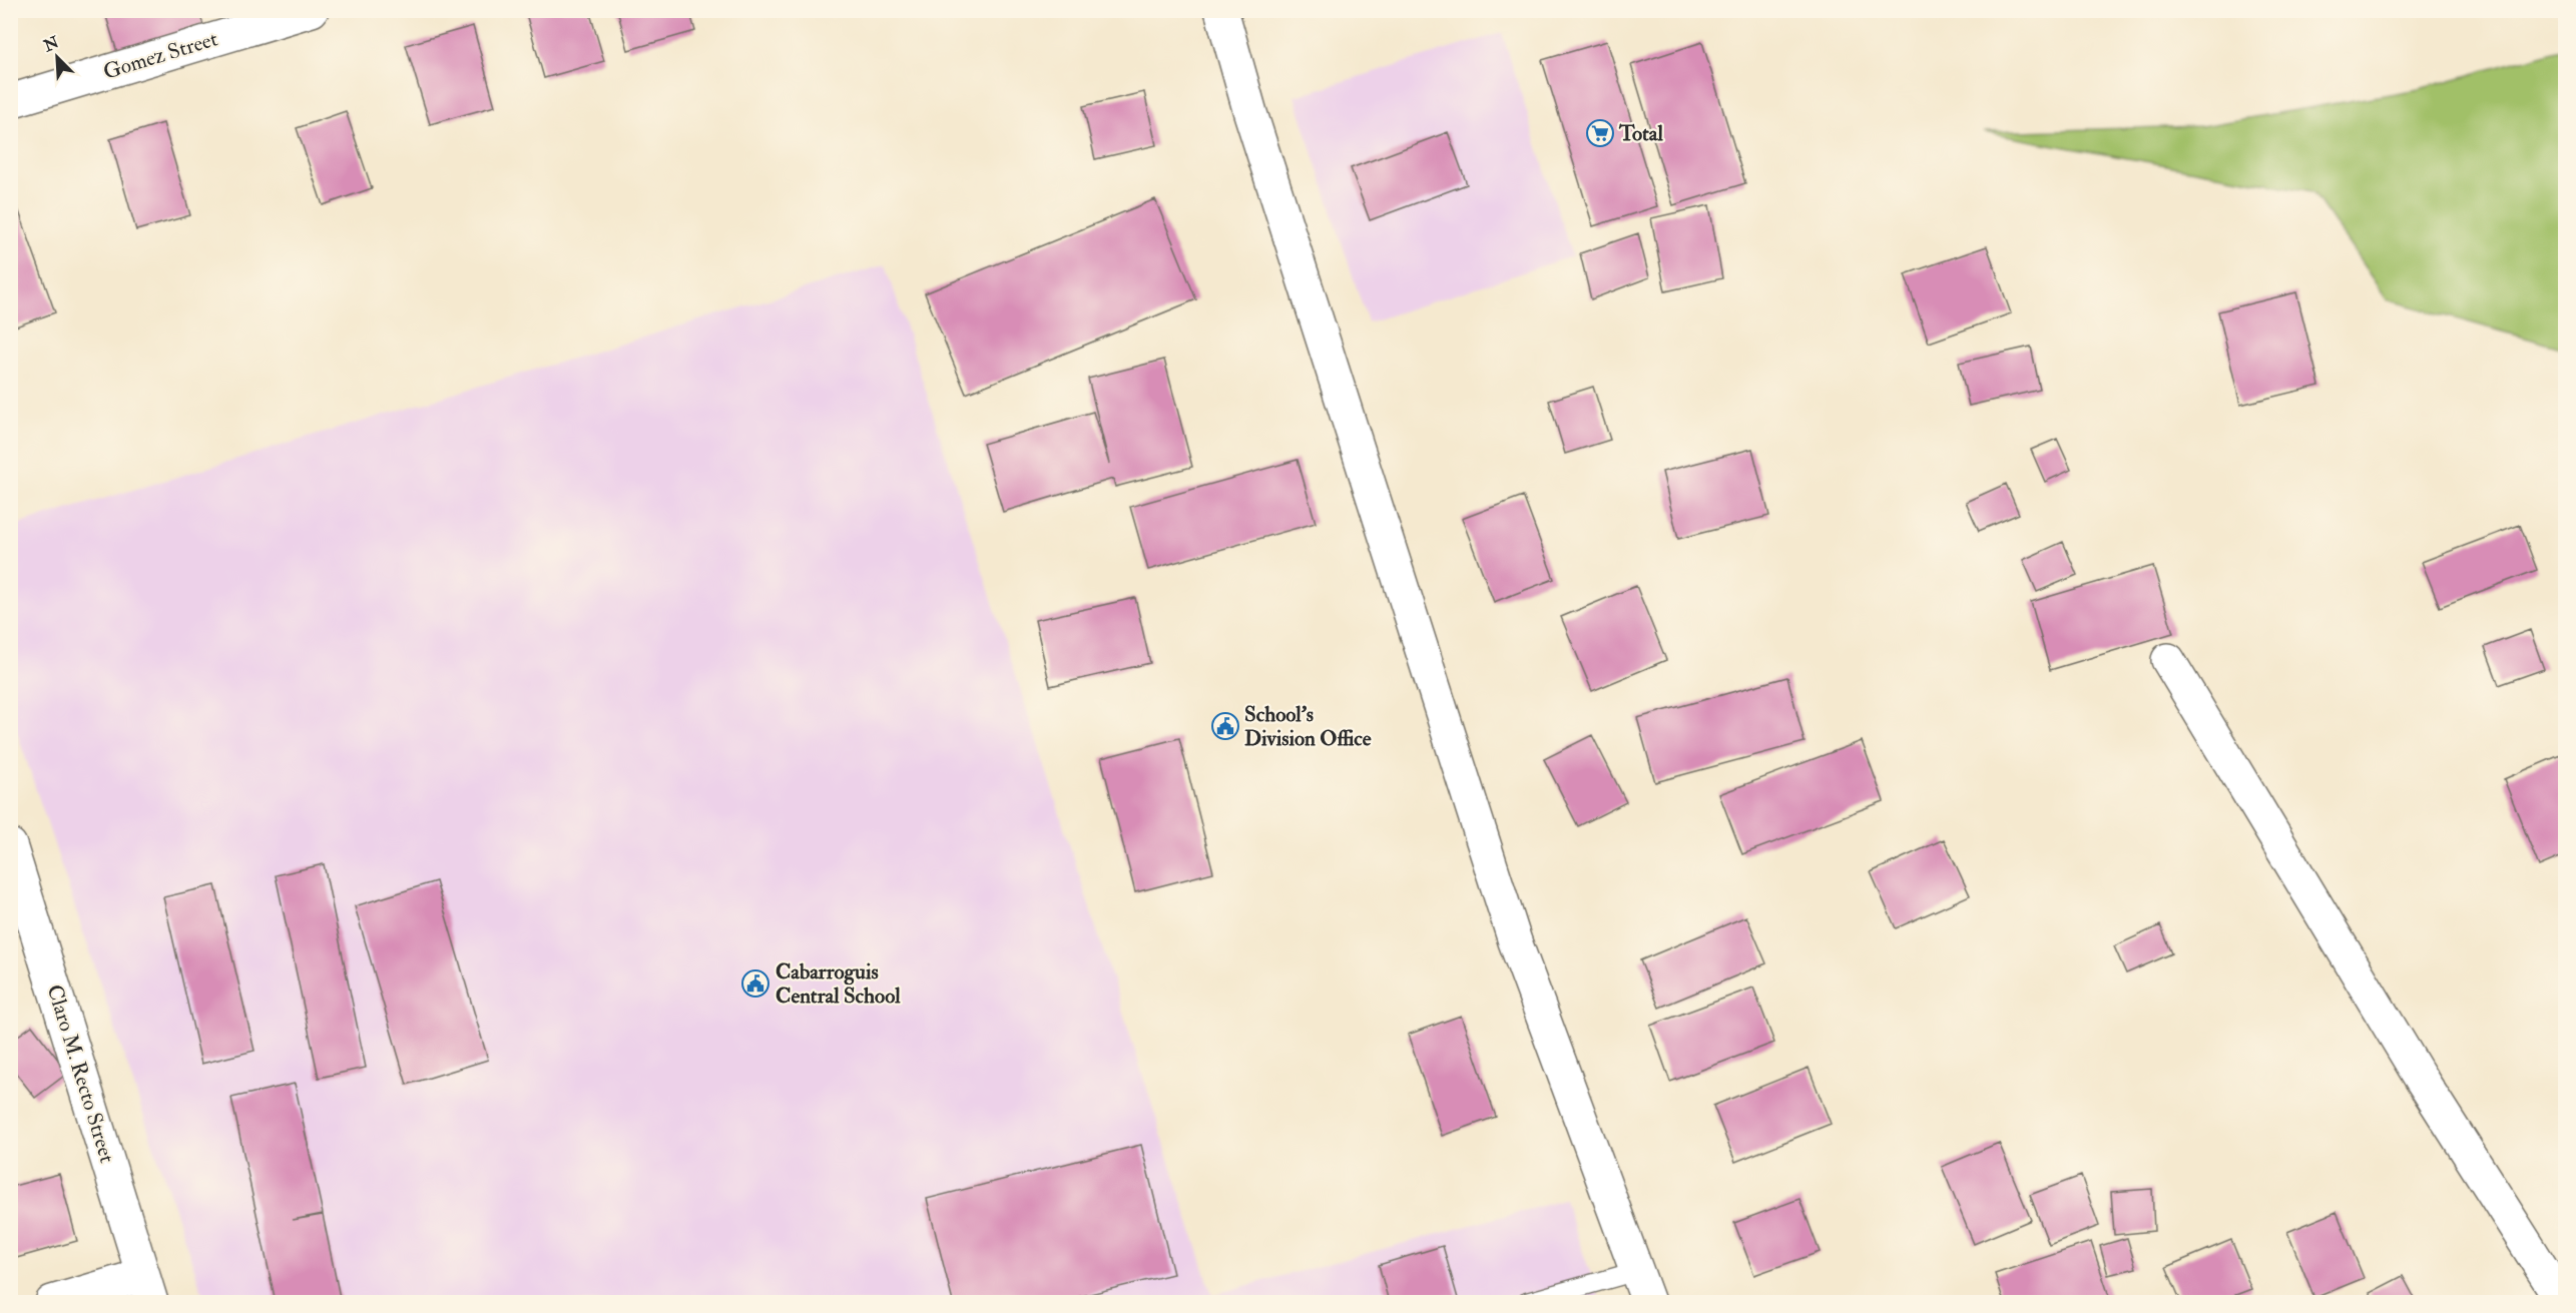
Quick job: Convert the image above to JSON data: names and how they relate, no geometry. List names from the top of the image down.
{
  "streets": {
    "street": ["Gomez Street", "Claro M. Recto Street"]
  },
  "places": {
    "supermarket": ["Total"],
    "public building": ["School's Division Office", "Cabarroguis Central School"]
  },
  "north": "top left"
}
